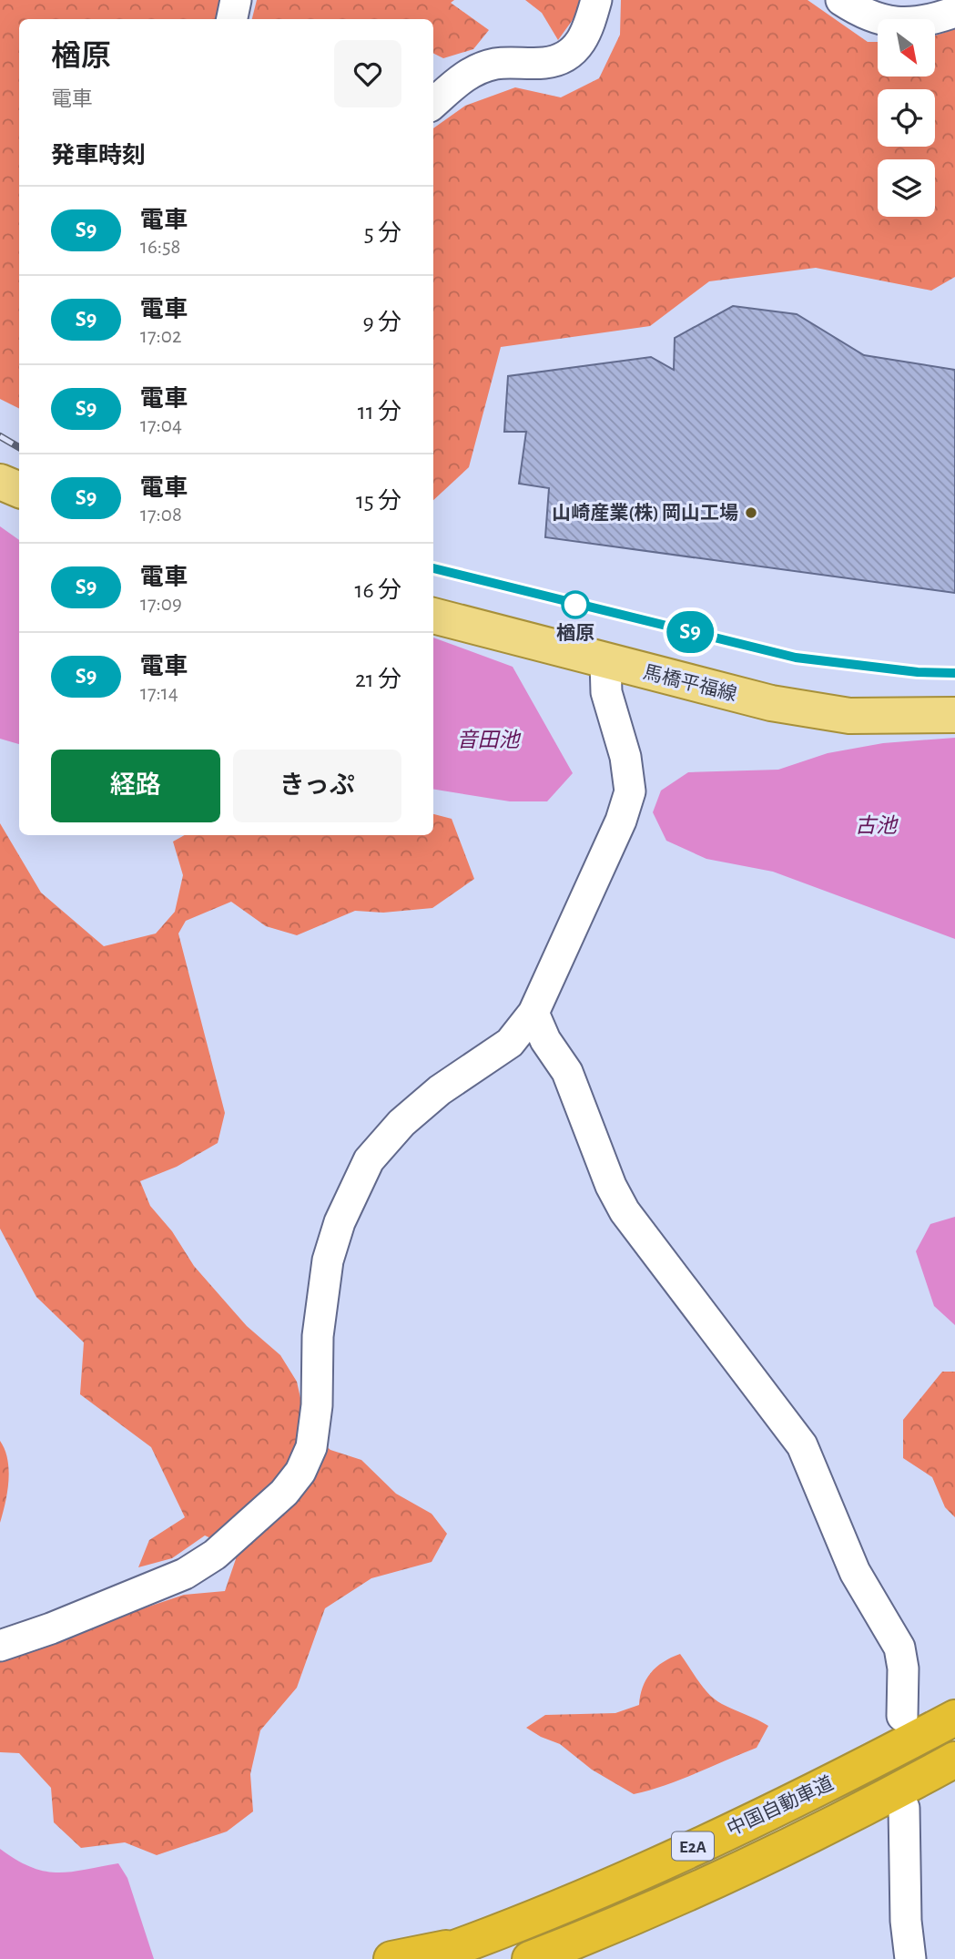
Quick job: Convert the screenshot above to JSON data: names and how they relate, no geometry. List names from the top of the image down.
{
  "streets": {
    "highway": ["中国自動車道", "E2A"],
    "main road": ["馬橋平福線"]
  },
  "water": ["音田池", "古池"],
  "places": ["山崎産業(株) 岡山工場", "楢原"],
  "north": "bottom right",
  "page": {
    "on_map": "S9",
    "heading": [
      ["楢原", "電車"],
      "発車時刻"
    ],
    "list": [
      {
        "mark": "S9",
        "name": "電車",
        "note": "16:58",
        "value": "5 分"
      },
      {
        "mark": "S9",
        "name": "電車",
        "note": "17:02",
        "value": "9 分"
      },
      {
        "mark": "S9",
        "name": "電車",
        "note": "17:04",
        "value": "11 分"
      },
      {
        "mark": "S9",
        "name": "電車",
        "note": "17:08",
        "value": "15 分"
      },
      {
        "mark": "S9",
        "name": "電車",
        "note": "17:09",
        "value": "16 分"
      },
      {
        "mark": "S9",
        "name": "電車",
        "note": "17:14",
        "value": "21 分"
      }
    ],
    "buttons": ["経路", "きっぷ"]
  }
}
